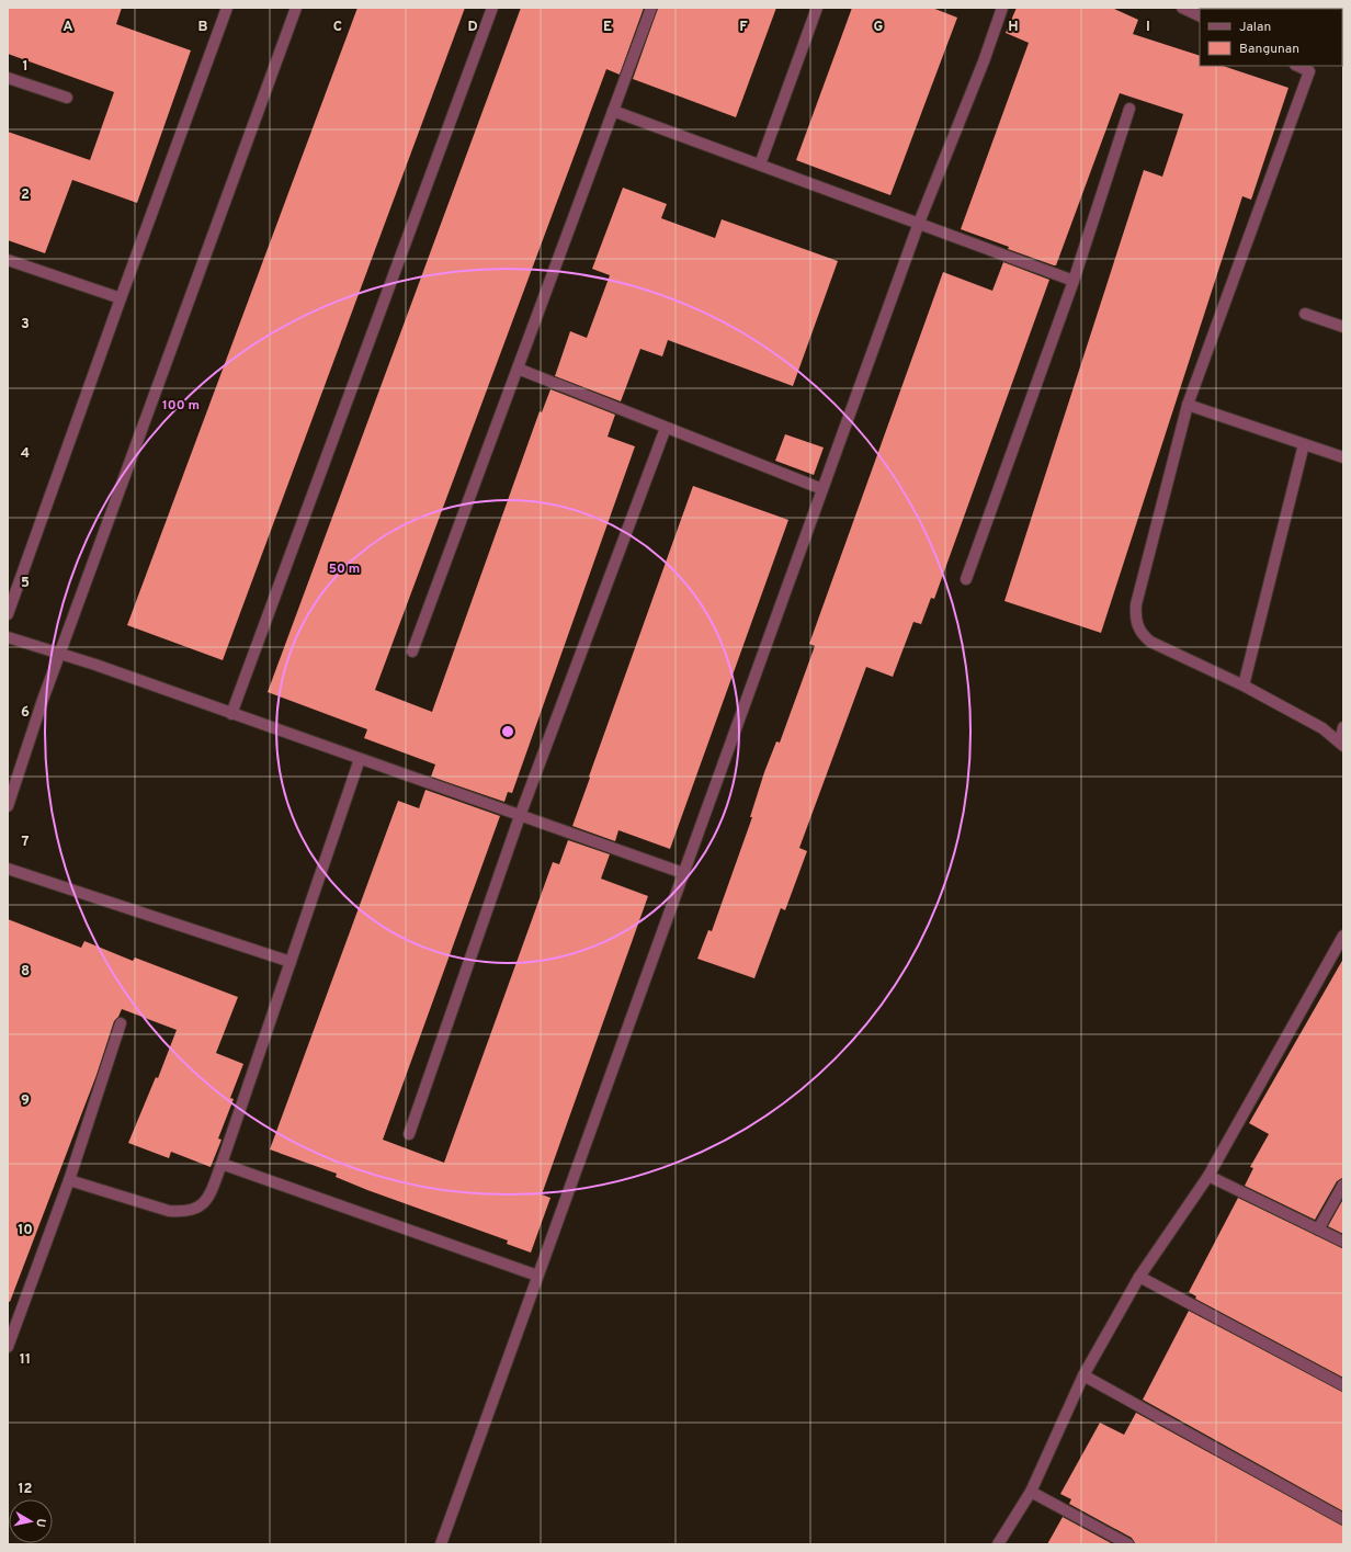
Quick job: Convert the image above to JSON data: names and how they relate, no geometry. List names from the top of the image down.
{
  "legend": ["Jalan", "Bangunan"],
  "north": "right",
  "grid": {
    "columns": [
      "A",
      "B",
      "C",
      "D",
      "E",
      "F",
      "G",
      "H",
      "I"
    ],
    "rows": [
      "1",
      "2",
      "3",
      "4",
      "5",
      "6",
      "7",
      "8",
      "9",
      "10",
      "11",
      "12"
    ]
  },
  "rings": ["100 m", "50 m"]
}
